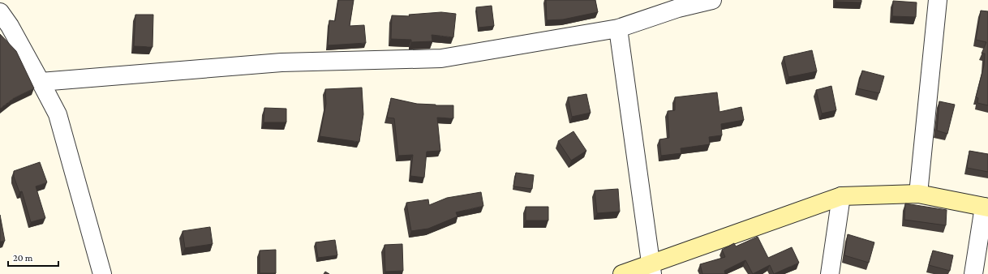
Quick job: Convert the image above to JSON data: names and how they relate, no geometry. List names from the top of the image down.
{
  "scale_bar": "20 m"
}
